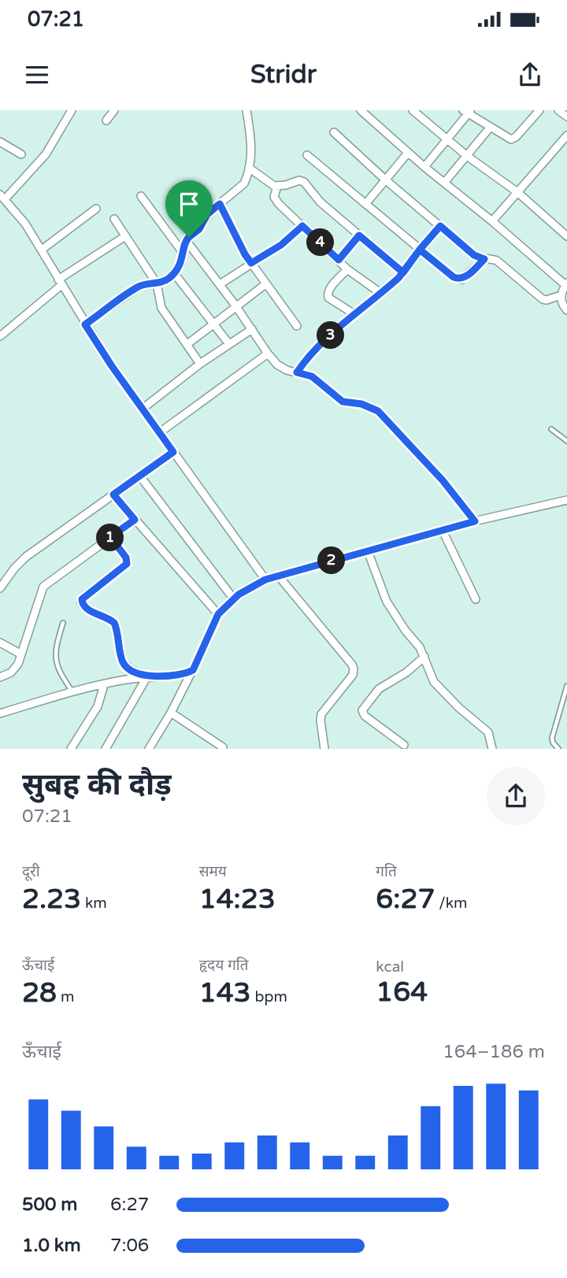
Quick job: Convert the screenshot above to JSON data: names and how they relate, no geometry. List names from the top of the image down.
{
  "page": {
    "status": "07:21",
    "header": "Stridr",
    "pins": [
      "4",
      "3",
      "1",
      "2"
    ],
    "heading": ["सुबह की दौड़", "07:21"],
    "stats": [
      ["दूरी", "2.23 km"],
      ["समय", "14:23"],
      ["गति", "6:27 /km"],
      ["ऊँचाई", "28 m"],
      ["हृदय गति", "143 bpm"],
      ["kcal", "164"]
    ],
    "chart": ["ऊँचाई", "164–186 m"],
    "list": [
      {
        "name": "500 m",
        "note": "6:27"
      },
      {
        "name": "1.0 km",
        "note": "7:06"
      }
    ]
  }
}
